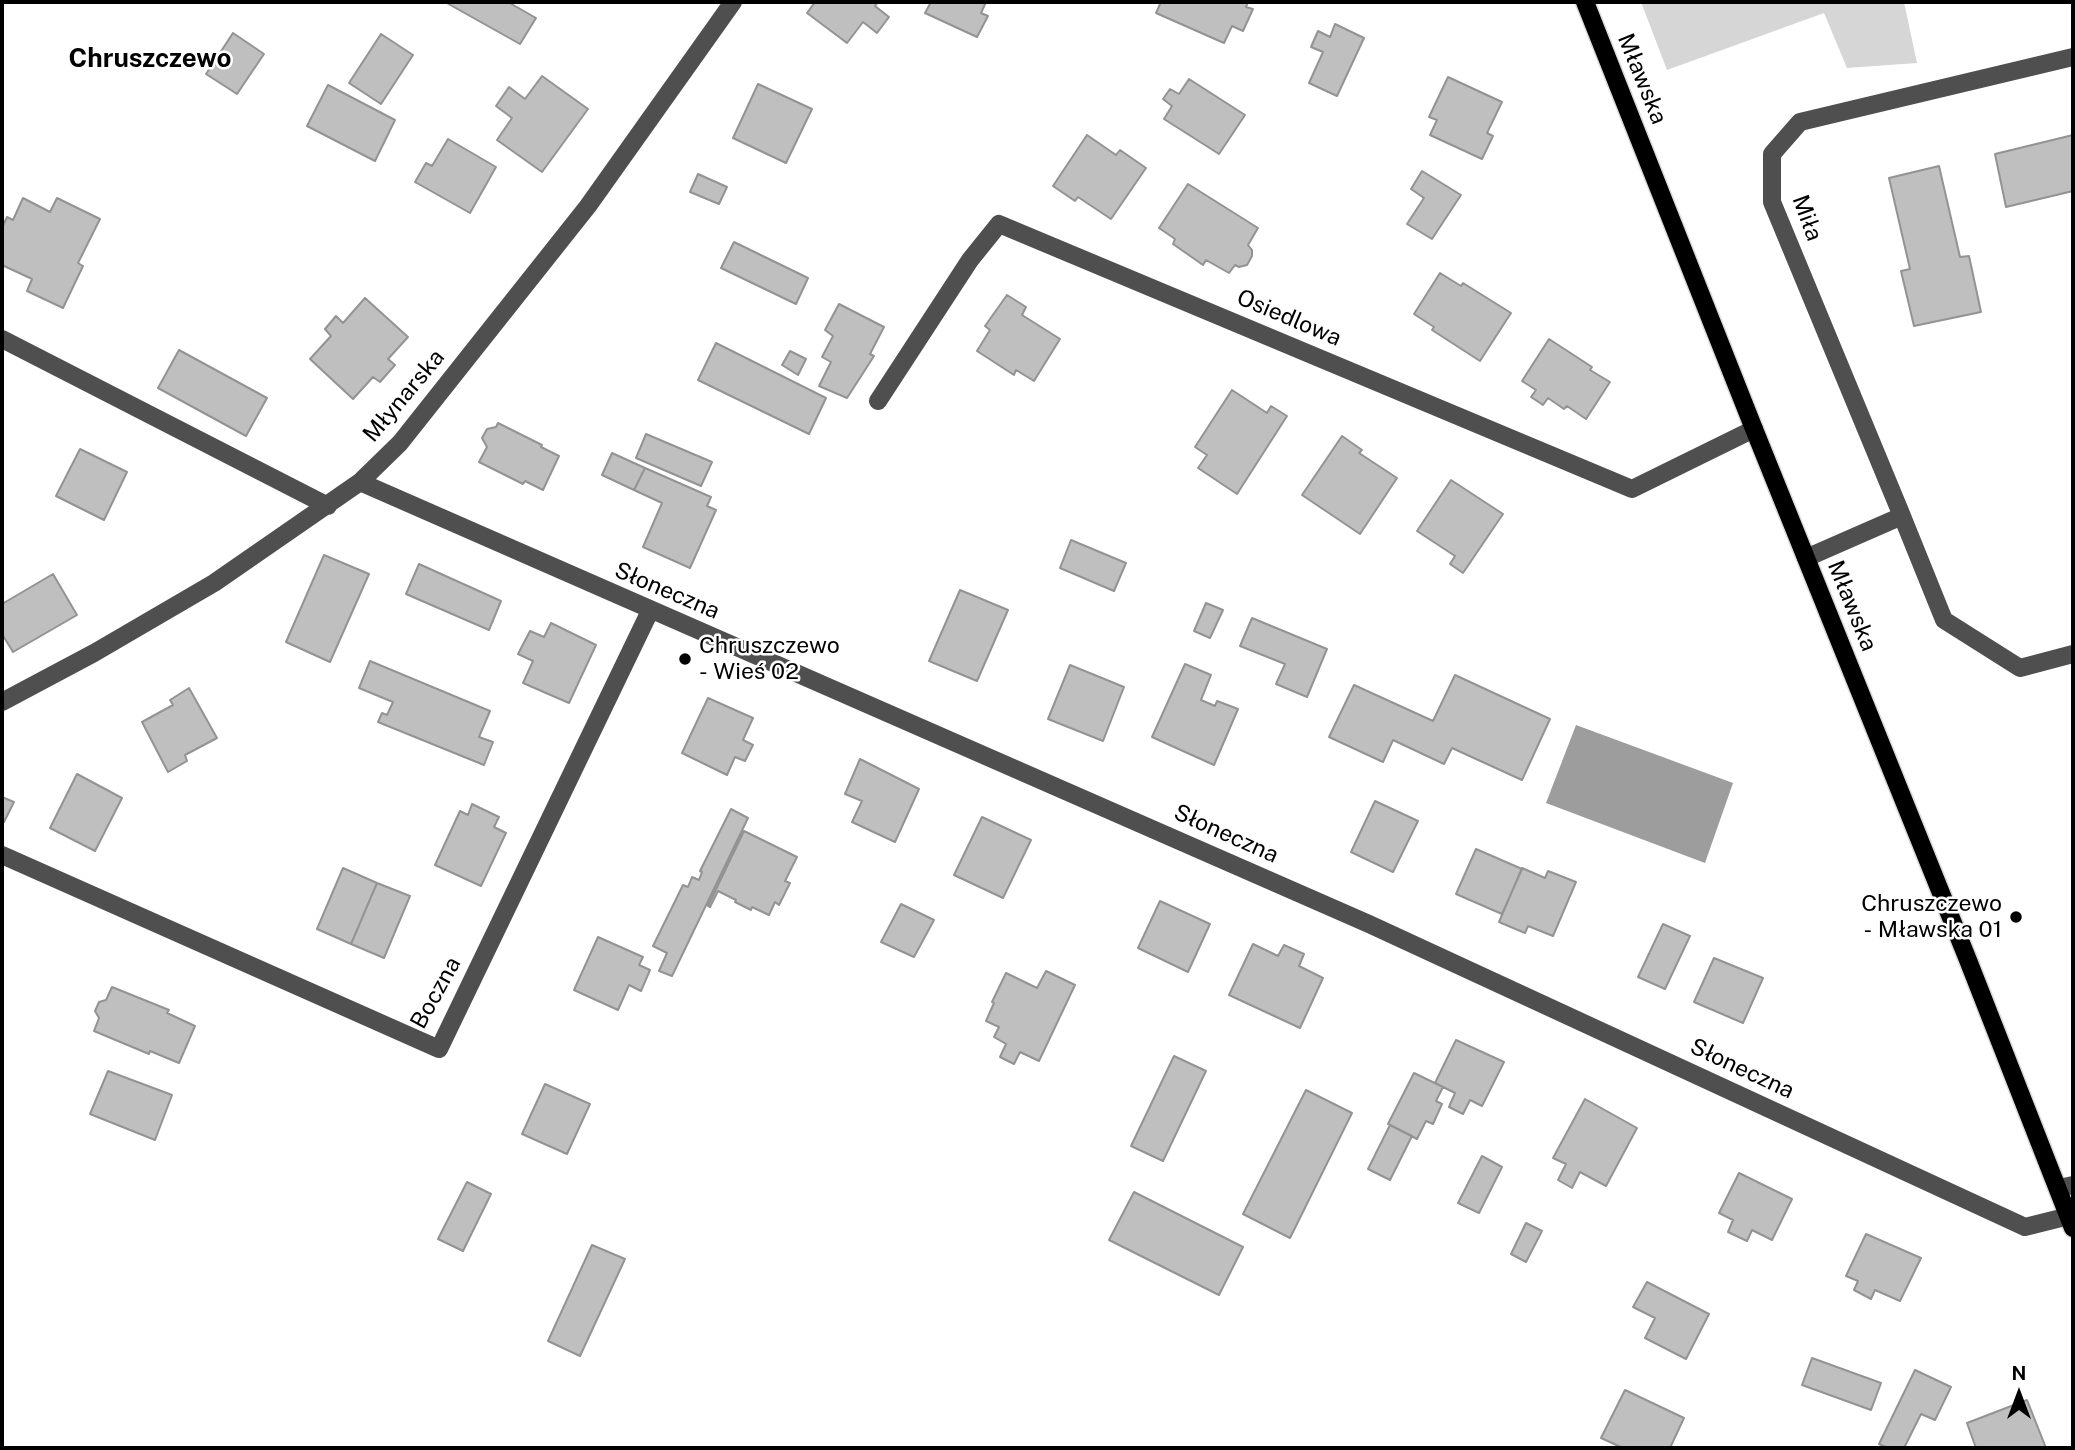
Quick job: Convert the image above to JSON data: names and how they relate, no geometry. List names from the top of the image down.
{
  "streets": {
    "main road": ["Mławska"],
    "street": [
      "Miła",
      "Osiedlowa",
      "Młynarska",
      "Słoneczna",
      "Boczna"
    ]
  },
  "crossings": [
    ["Mławska", "Osiedlowa"],
    ["Mławska", "Słoneczna"],
    ["Młynarska", "Słoneczna"],
    ["Słoneczna", "Boczna"]
  ],
  "districts": ["Chruszczewo"],
  "places": ["Chruszczewo - Wieś 02", "Chruszczewo - Mławska 01"],
  "north": "top"
}
